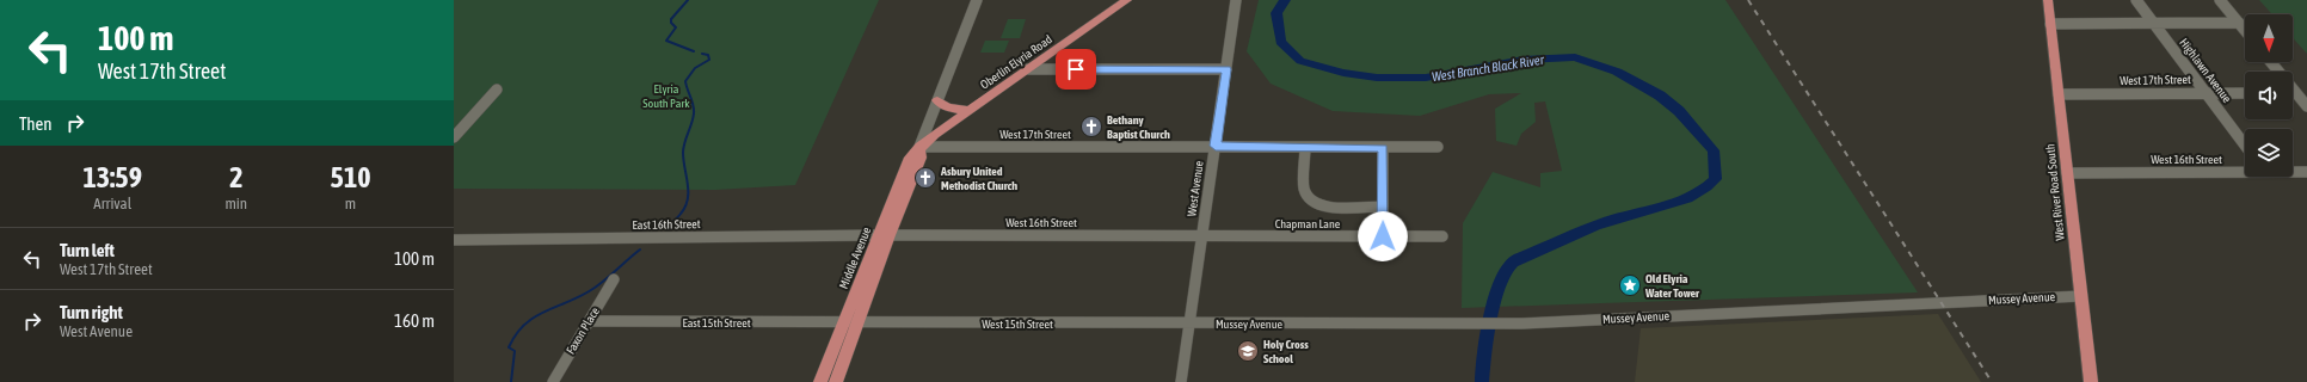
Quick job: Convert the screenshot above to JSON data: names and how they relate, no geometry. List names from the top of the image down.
{
  "streets": {
    "main road": ["Oberlin Elyria Road", "West River Road South", "Middle Avenue"],
    "street": [
      "Highlawn Avenue",
      "West 17th Street",
      "West 16th Street",
      "West Avenue",
      "Chapman Lane",
      "East 16th Street",
      "Mussey Avenue",
      "East 15th Street",
      "West 15th Street",
      "Faxon Place"
    ]
  },
  "crossings": [
    ["Oberlin Elyria Road", "West 17th Street"],
    ["Oberlin Elyria Road", "Middle Avenue"],
    ["Highlawn Avenue", "West 17th Street"],
    ["West 17th Street", "West Avenue"],
    ["West 17th Street", "West River Road South"],
    ["West 17th Street", "Middle Avenue"],
    ["West 16th Street", "West Avenue"],
    ["West 16th Street", "West River Road South"],
    ["West 16th Street", "Chapman Lane"],
    ["West 16th Street", "East 16th Street"],
    ["West 16th Street", "Middle Avenue"],
    ["West Avenue", "Chapman Lane"],
    ["West Avenue", "Mussey Avenue"],
    ["West Avenue", "West 15th Street"],
    ["West River Road South", "Mussey Avenue"],
    ["East 16th Street", "Middle Avenue"],
    ["Middle Avenue", "East 15th Street"],
    ["Middle Avenue", "West 15th Street"],
    ["Mussey Avenue", "West 15th Street"],
    ["East 15th Street", "West 15th Street"],
    ["East 15th Street", "Faxon Place"]
  ],
  "water": ["West Branch Black River"],
  "parks": ["Elyria South Park"],
  "places": {
    "church": ["Bethany Baptist Church", "Asbury United Methodist Church"],
    "place": ["Old Elyria Water Tower"],
    "school or university": ["Holy Cross School"]
  },
  "north": "bottom",
  "page": {
    "turn": ["100 m", "West 17th Street"],
    "then": "Then",
    "eta": [
      "13:59",
      "Arrival",
      "2",
      "min",
      "510",
      "m"
    ],
    "list": [
      {
        "name": "Turn left",
        "note": "West 17th Street",
        "value": "100 m"
      },
      {
        "name": "Turn right",
        "note": "West Avenue",
        "value": "160 m"
      }
    ]
  }
}
